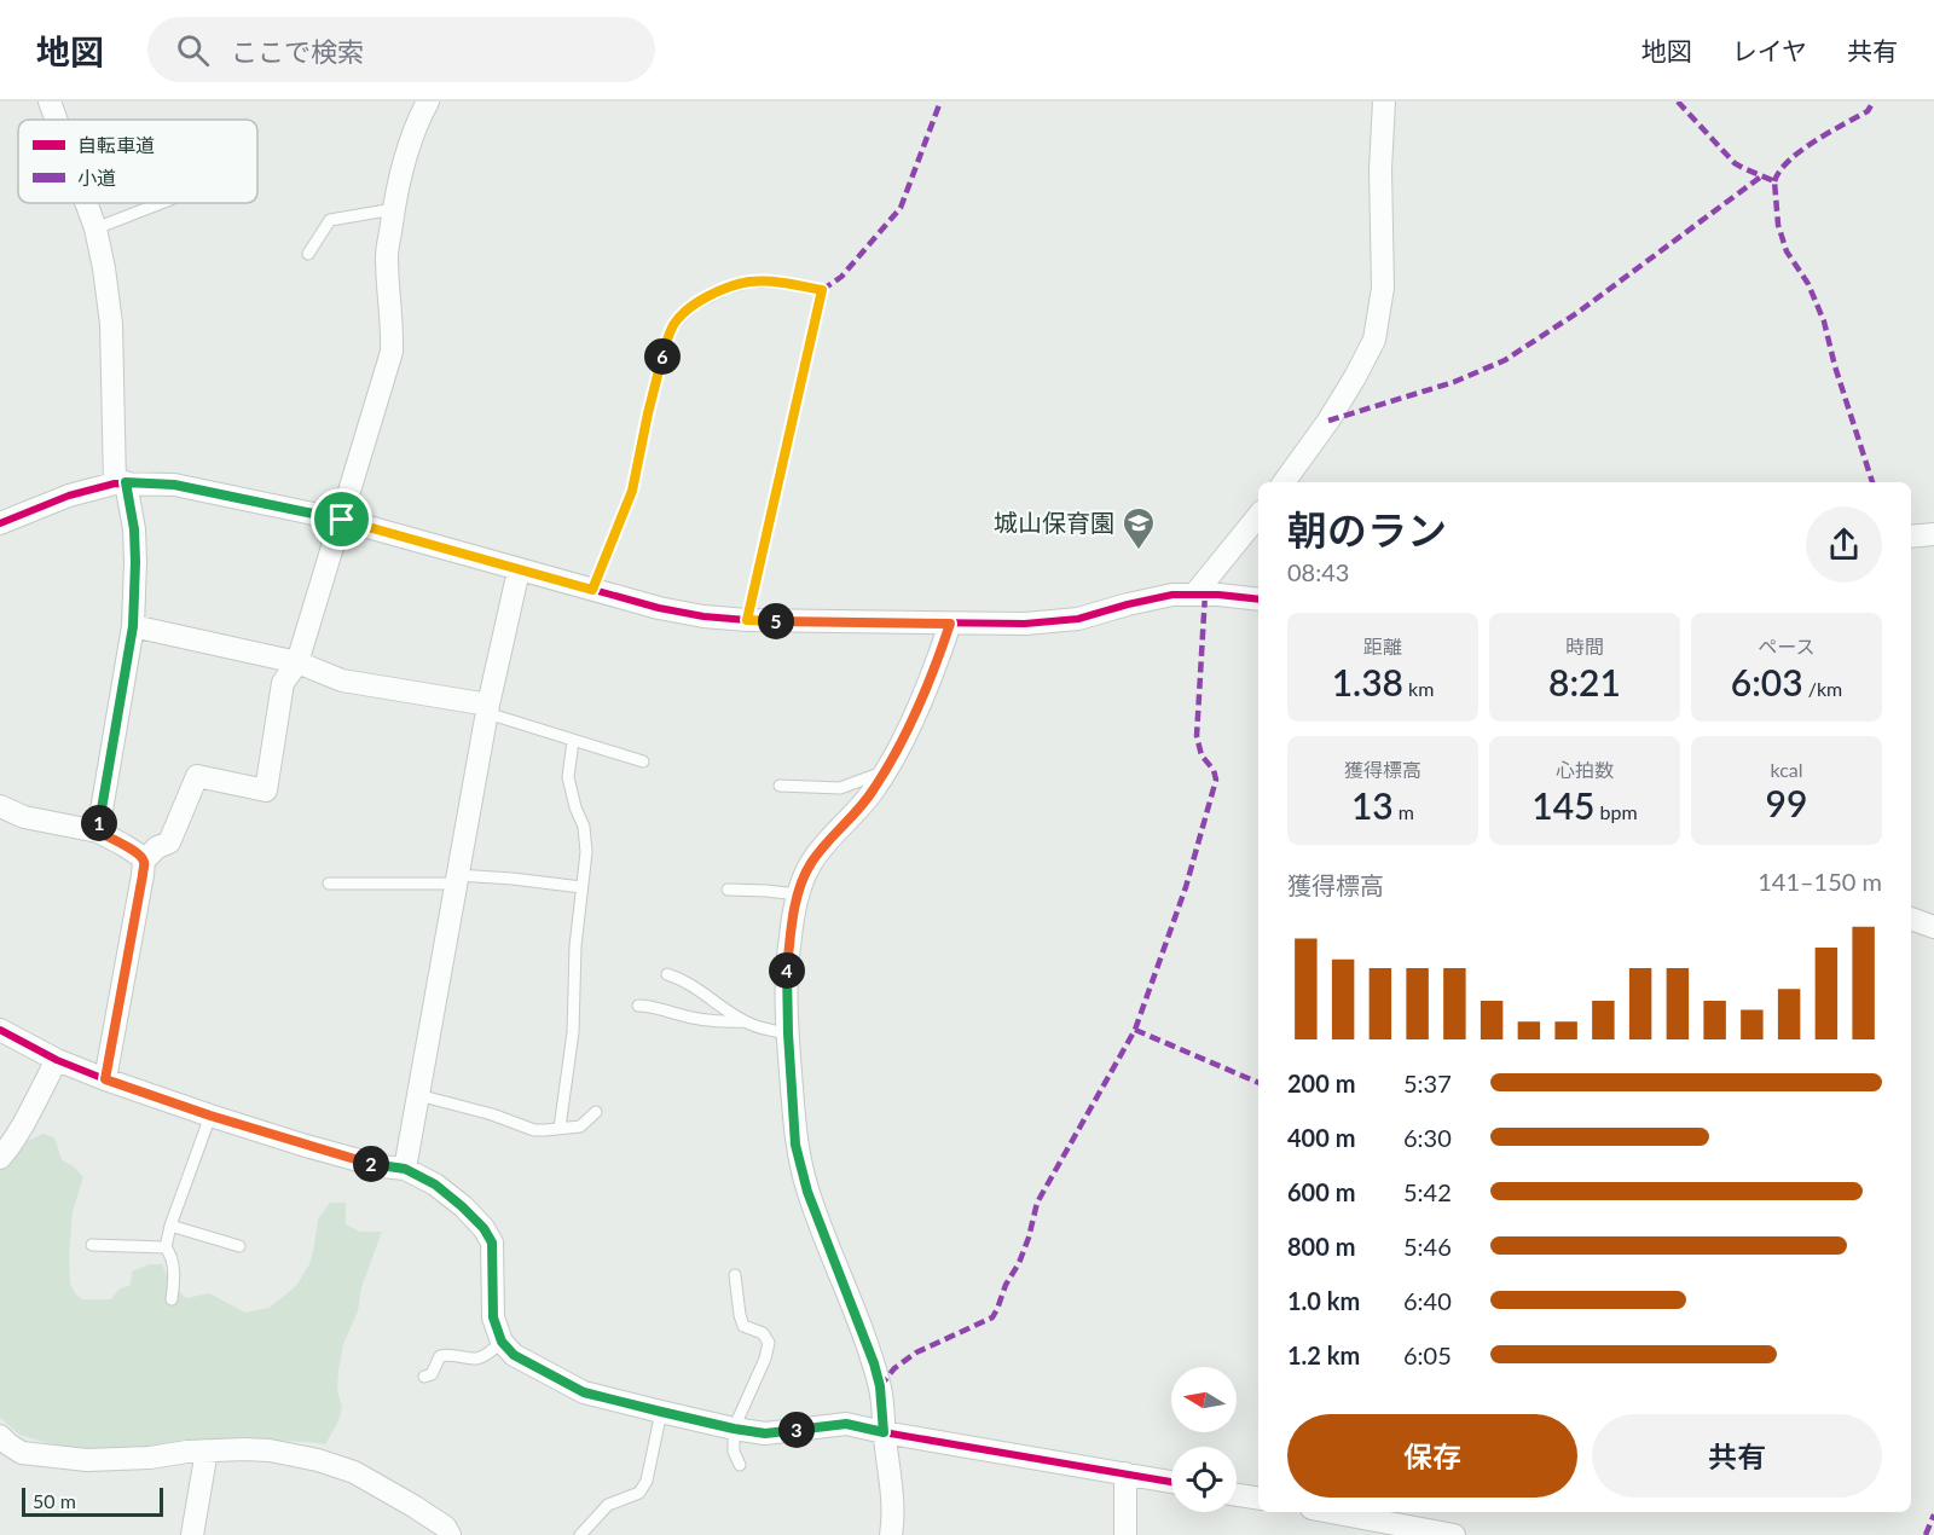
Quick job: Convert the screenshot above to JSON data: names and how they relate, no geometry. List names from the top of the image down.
{
  "places": {
    "school or university": ["城山保育園"]
  },
  "legend": ["自転車道", "小道"],
  "scale_bar": "50 m",
  "north": "left",
  "page": {
    "header": "地図",
    "search": "ここで検索",
    "nav": ["地図", "レイヤ", "共有"],
    "pins": [
      "6",
      "5",
      "1",
      "4",
      "2",
      "3"
    ],
    "heading": ["朝のラン", "08:43"],
    "stats": [
      ["距離", "1.38 km"],
      ["時間", "8:21"],
      ["ペース", "6:03 /km"],
      ["獲得標高", "13 m"],
      ["心拍数", "145 bpm"],
      ["kcal", "99"]
    ],
    "chart": ["獲得標高", "141–150 m"],
    "list": [
      {
        "name": "200 m",
        "note": "5:37"
      },
      {
        "name": "400 m",
        "note": "6:30"
      },
      {
        "name": "600 m",
        "note": "5:42"
      },
      {
        "name": "800 m",
        "note": "5:46"
      },
      {
        "name": "1.0 km",
        "note": "6:40"
      },
      {
        "name": "1.2 km",
        "note": "6:05"
      }
    ],
    "buttons": ["保存", "共有"],
    "scale": "50 m"
  }
}
